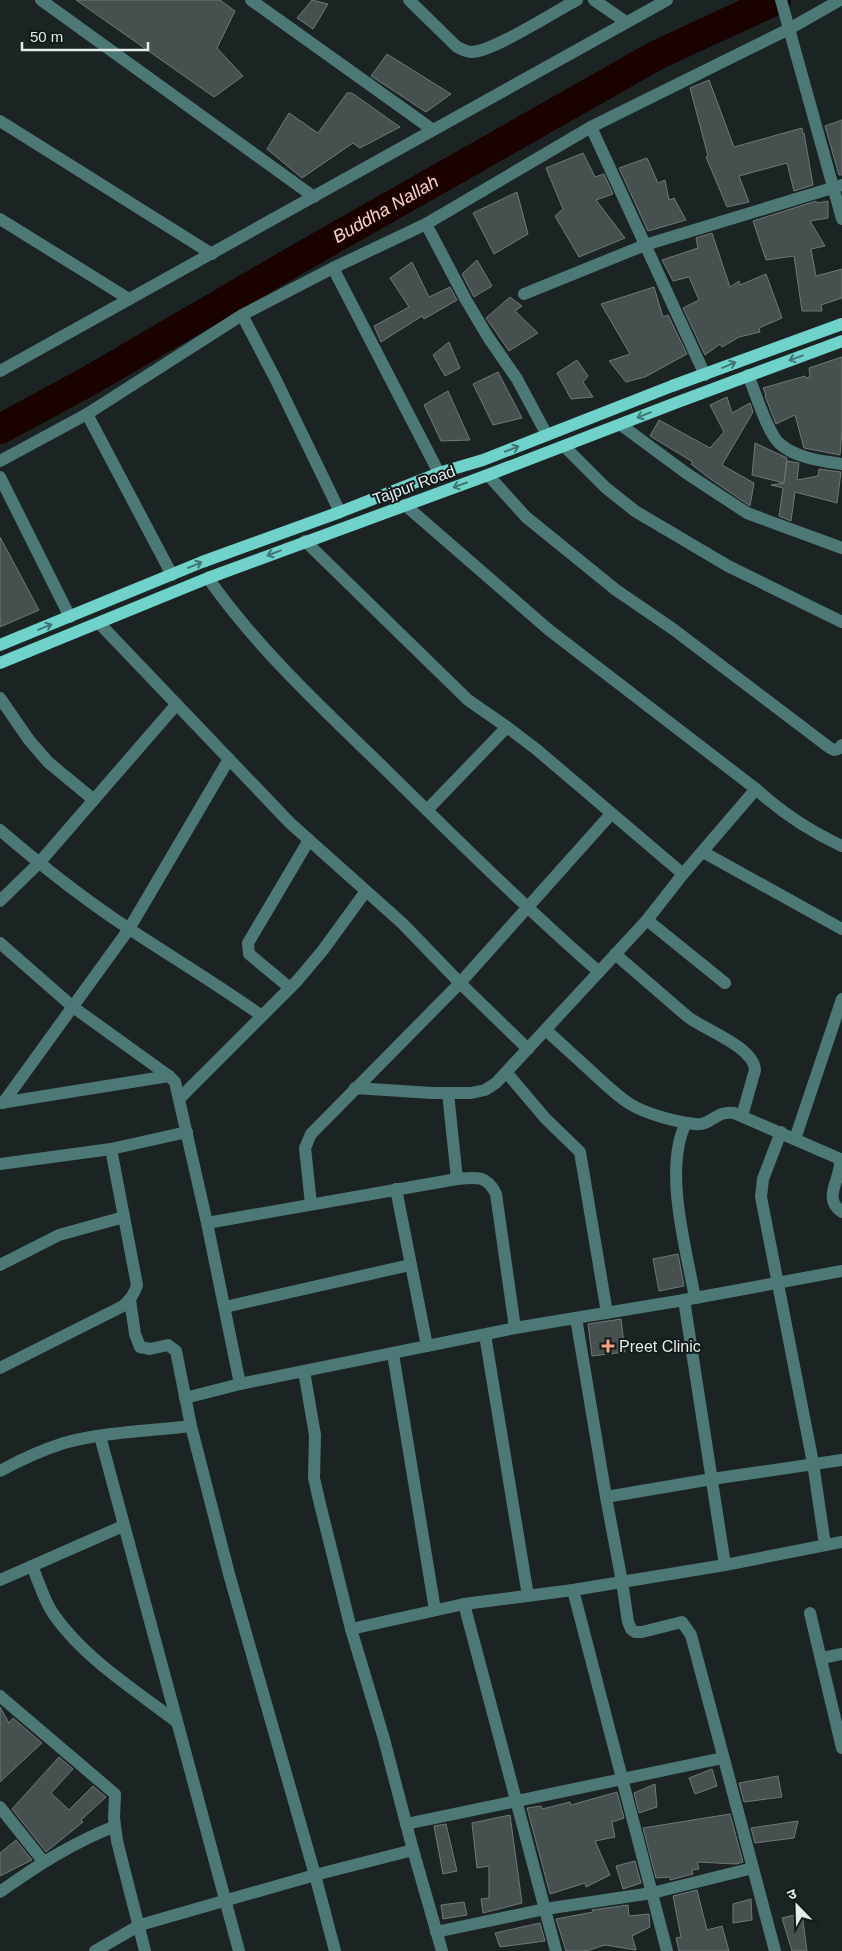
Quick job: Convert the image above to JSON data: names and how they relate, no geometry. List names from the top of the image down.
{
  "streets": {
    "main road": ["Tajpur Road"]
  },
  "water": ["Buddha Nallah"],
  "places": {
    "health": ["Preet Clinic"]
  },
  "scale_bar": "50 m",
  "north": "top left"
}
